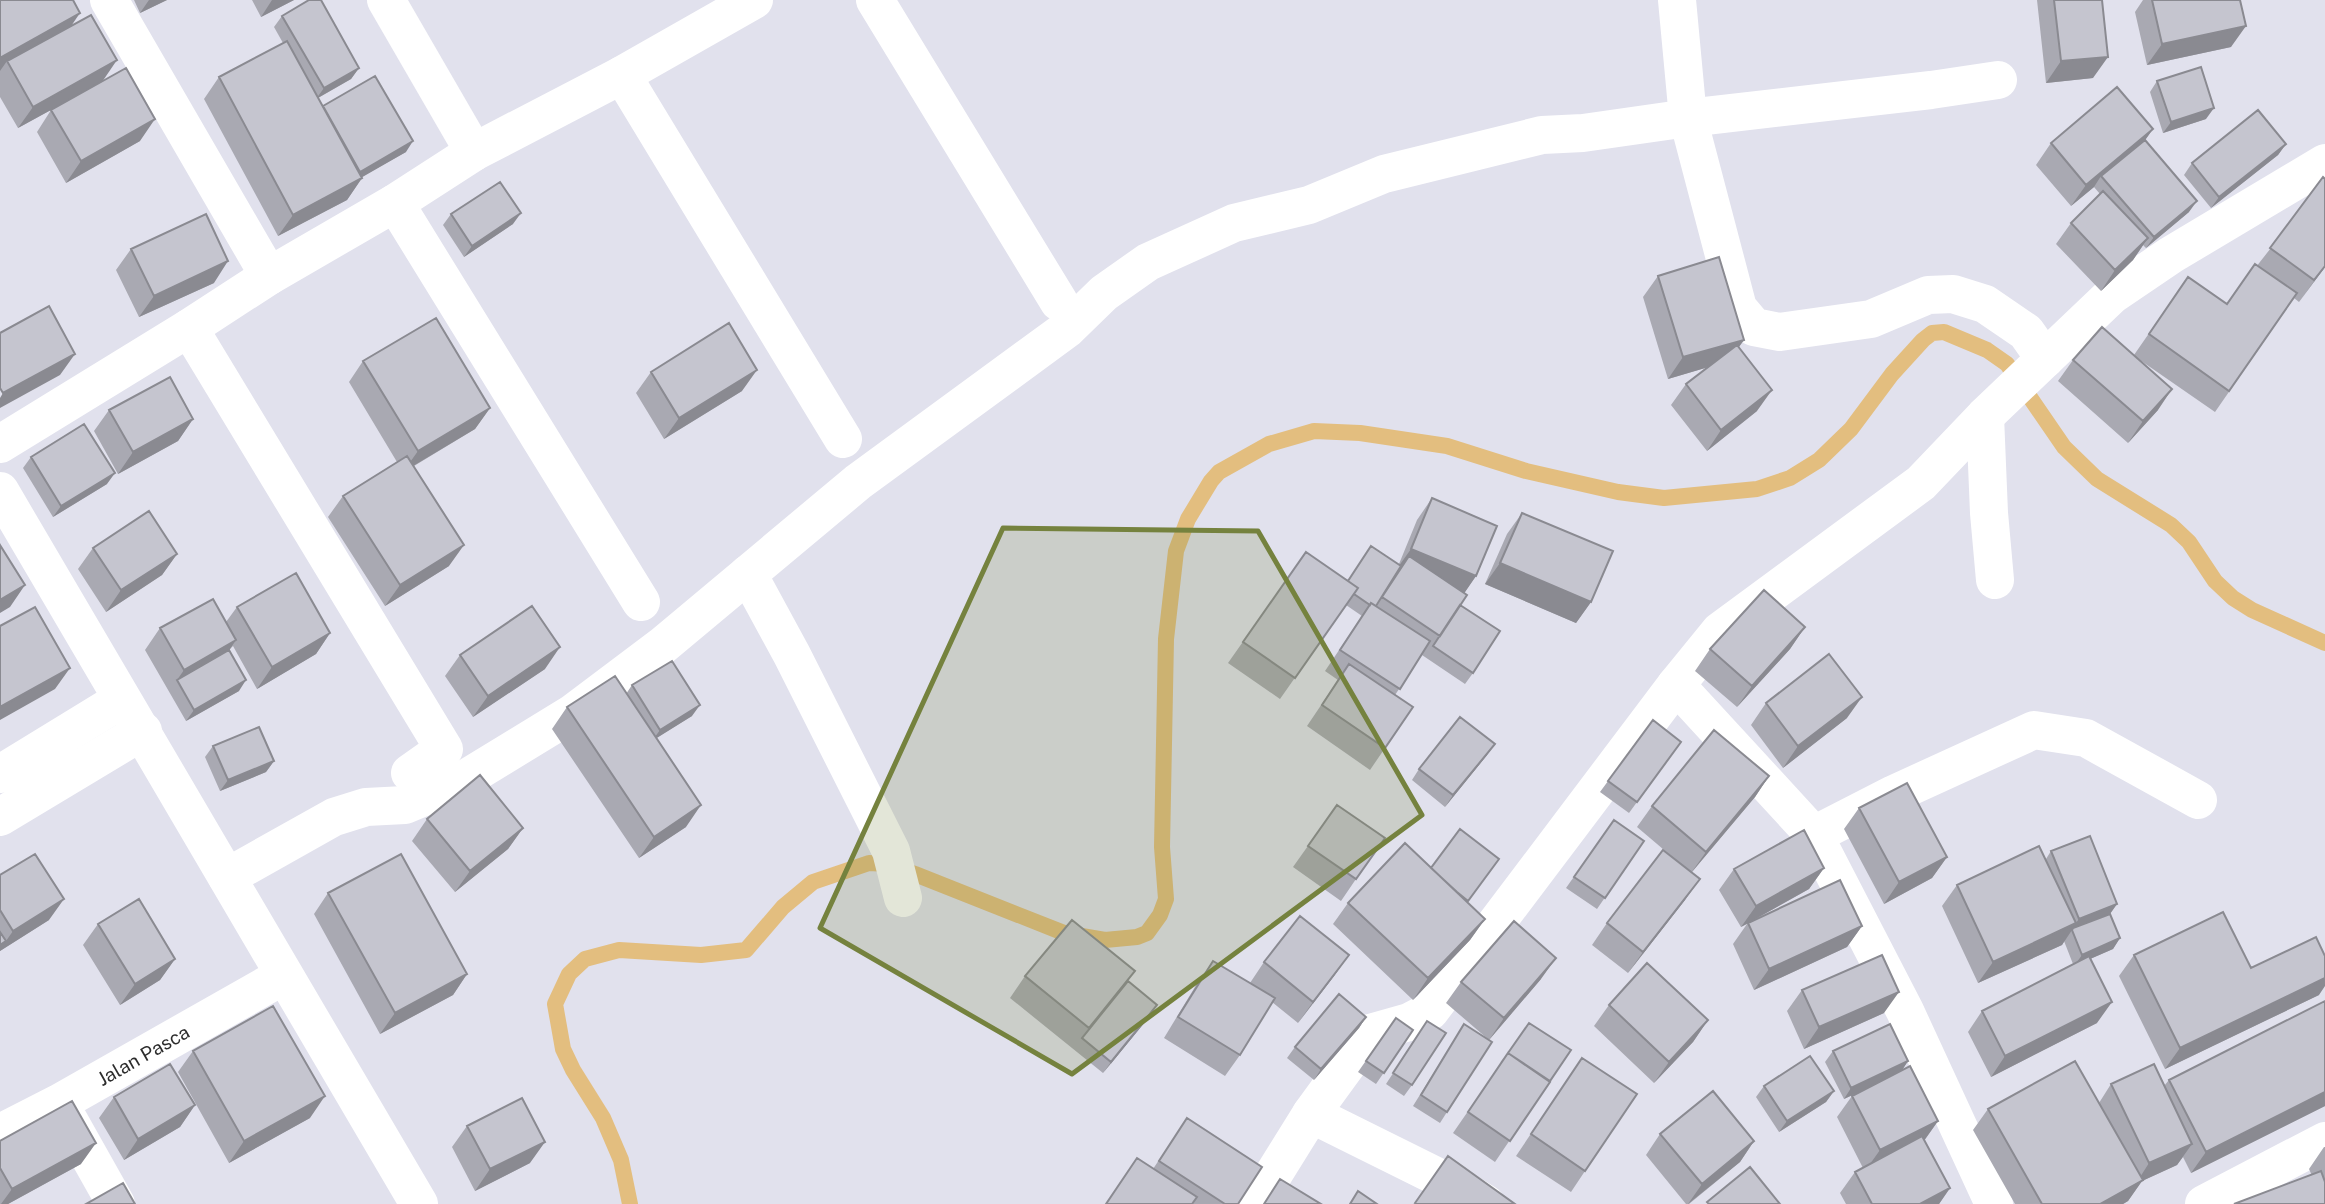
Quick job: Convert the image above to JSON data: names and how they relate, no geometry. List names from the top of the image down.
{
  "streets": {
    "street": ["Jalan Pasca"]
  }
}
